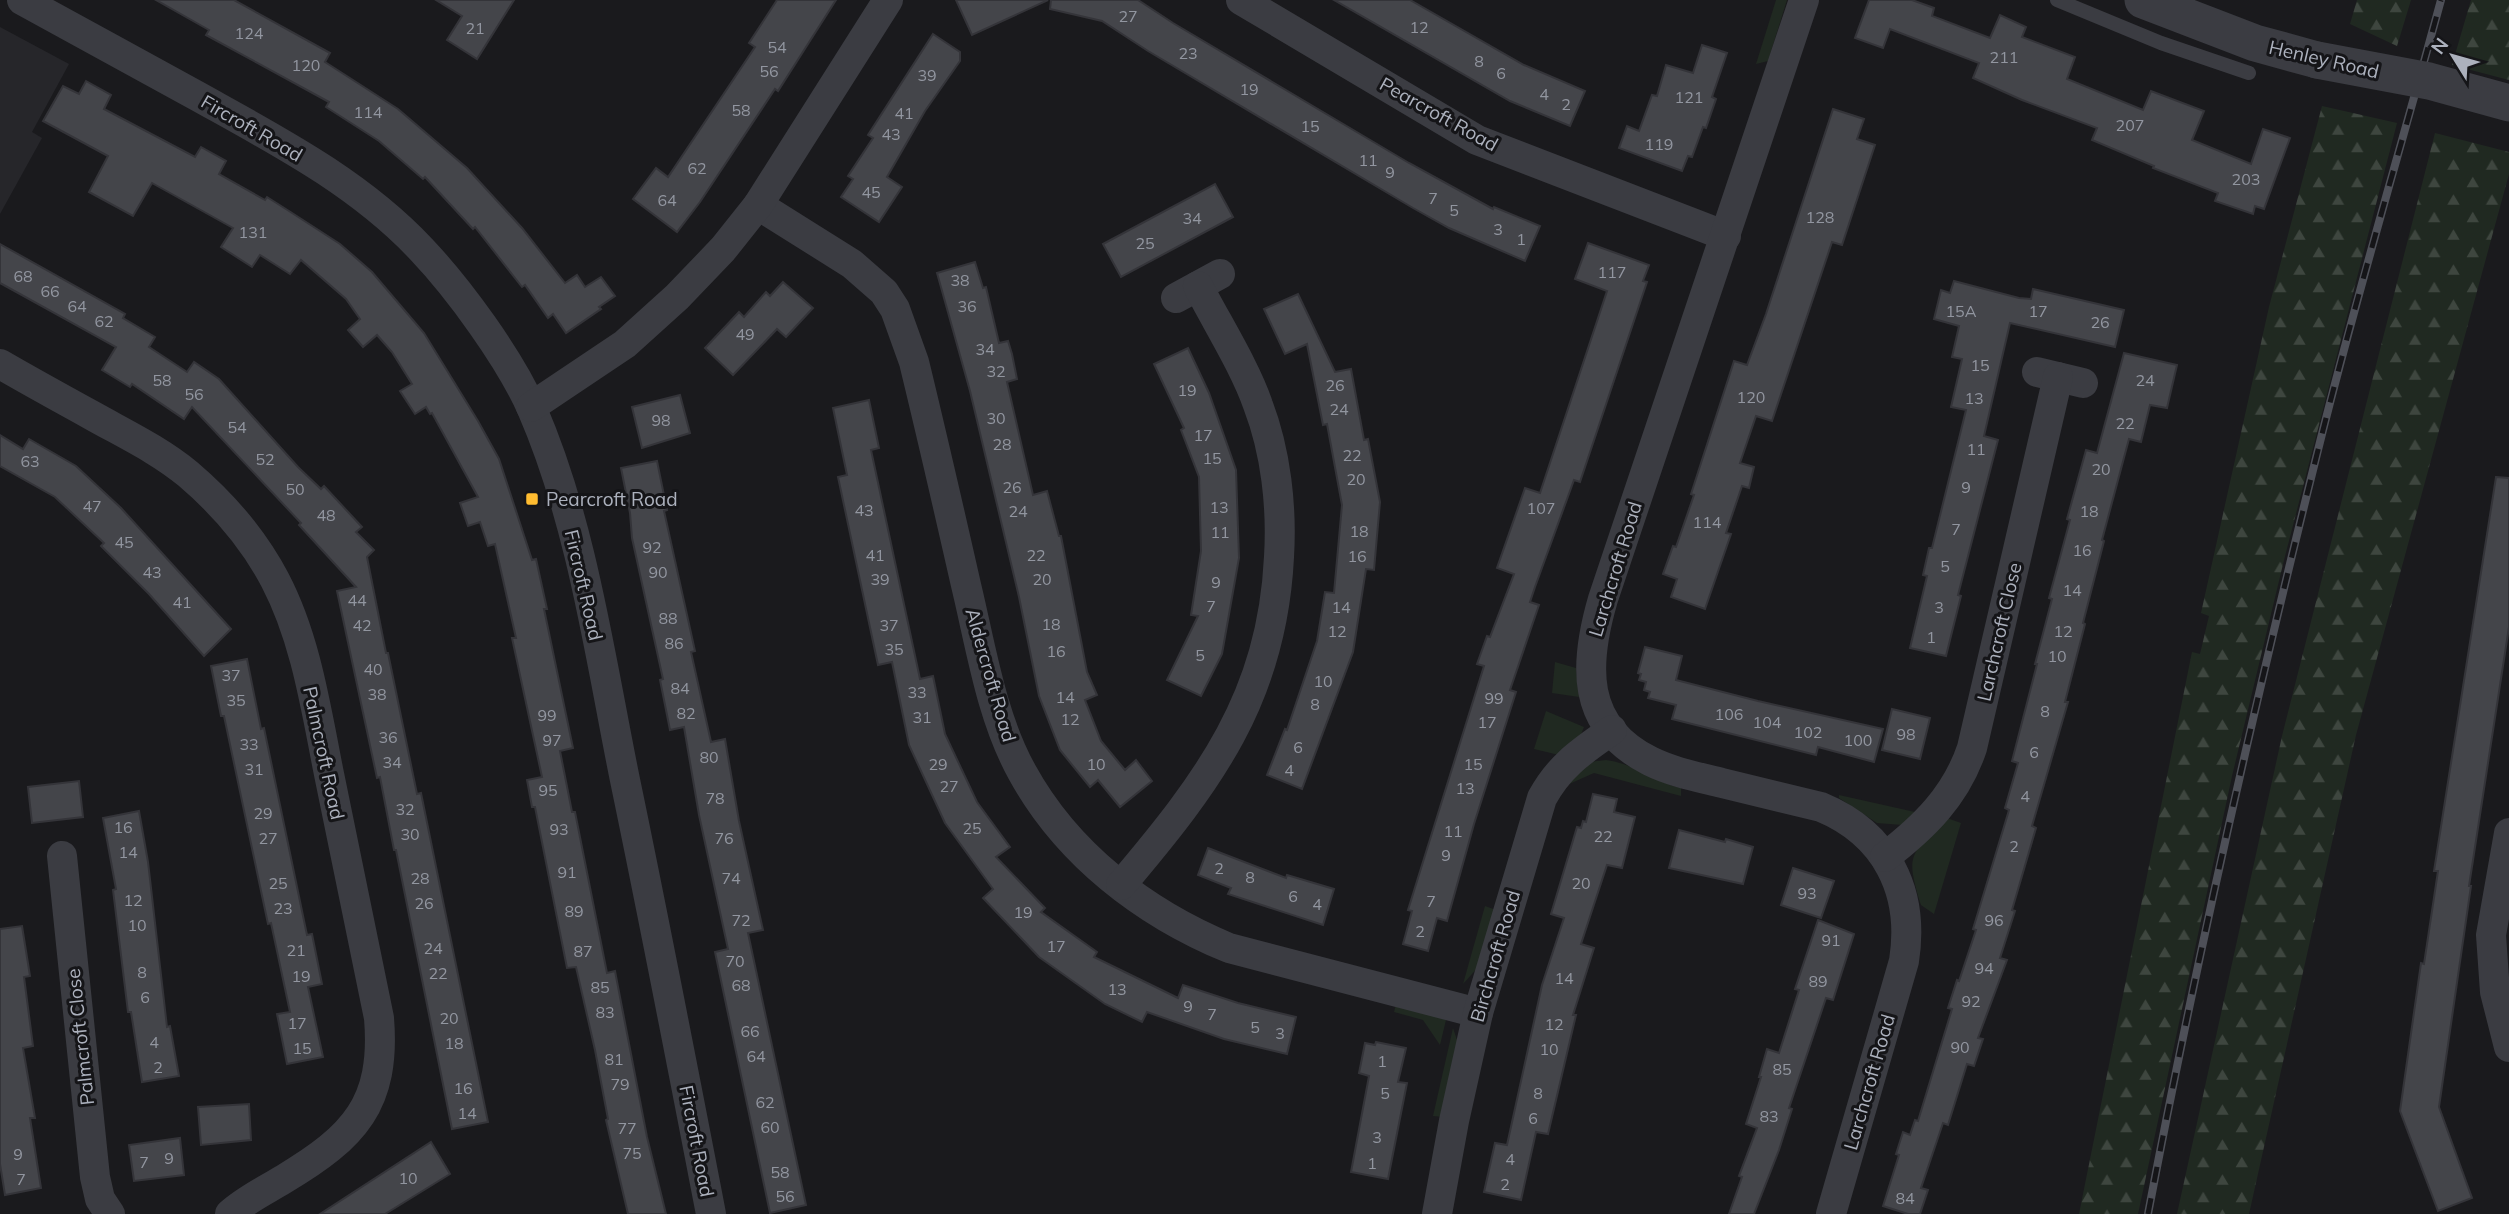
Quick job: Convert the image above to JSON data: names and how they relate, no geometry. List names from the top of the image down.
{
  "streets": {
    "street": [
      "Henley Road",
      "Pearcroft Road",
      "Fircroft Road",
      "Larchcroft Road",
      "Larchcroft Close",
      "Aldercroft Road",
      "Palmcroft Road",
      "Birchcroft Road",
      "Palmcroft Close"
    ]
  },
  "crossings": [
    ["Pearcroft Road", "Larchcroft Road"],
    ["Larchcroft Road", "Larchcroft Close"],
    ["Larchcroft Road", "Birchcroft Road"],
    ["Aldercroft Road", "Birchcroft Road"]
  ],
  "places": {
    "transit": ["Pearcroft Road"]
  },
  "house_numbers": [
    "27",
    "12",
    "21",
    "124",
    "54",
    "23",
    "211",
    "8",
    "120",
    "56",
    "6",
    "39",
    "19",
    "4",
    "121",
    "2",
    "58",
    "114",
    "41",
    "207",
    "15",
    "43",
    "119",
    "11",
    "62",
    "9",
    "203",
    "45",
    "7",
    "64",
    "5",
    "128",
    "34",
    "3",
    "131",
    "1",
    "25",
    "117",
    "68",
    "38",
    "66",
    "64",
    "36",
    "15A",
    "17",
    "62",
    "26",
    "49",
    "34",
    "15",
    "32",
    "58",
    "24",
    "26",
    "19",
    "56",
    "120",
    "13",
    "24",
    "30",
    "98",
    "22",
    "54",
    "17",
    "28",
    "11",
    "22",
    "15",
    "52",
    "63",
    "20",
    "20",
    "26",
    "9",
    "50",
    "47",
    "13",
    "107",
    "43",
    "24",
    "18",
    "48",
    "114",
    "7",
    "18",
    "11",
    "45",
    "92",
    "16",
    "41",
    "22",
    "16",
    "5",
    "43",
    "90",
    "39",
    "20",
    "9",
    "14",
    "44",
    "41",
    "7",
    "14",
    "3",
    "88",
    "18",
    "42",
    "37",
    "12",
    "12",
    "1",
    "86",
    "35",
    "16",
    "5",
    "10",
    "40",
    "37",
    "10",
    "84",
    "33",
    "38",
    "14",
    "99",
    "35",
    "8",
    "8",
    "82",
    "106",
    "99",
    "31",
    "12",
    "17",
    "104",
    "102",
    "98",
    "36",
    "97",
    "100",
    "33",
    "6",
    "6",
    "80",
    "34",
    "29",
    "10",
    "15",
    "31",
    "4",
    "27",
    "13",
    "95",
    "4",
    "78",
    "32",
    "29",
    "16",
    "25",
    "93",
    "11",
    "30",
    "22",
    "27",
    "76",
    "2",
    "14",
    "9",
    "2",
    "91",
    "8",
    "28",
    "74",
    "25",
    "20",
    "93",
    "6",
    "12",
    "7",
    "26",
    "4",
    "23",
    "89",
    "19",
    "72",
    "96",
    "10",
    "2",
    "91",
    "17",
    "24",
    "21",
    "87",
    "70",
    "94",
    "8",
    "22",
    "19",
    "14",
    "89",
    "68",
    "85",
    "13",
    "6",
    "92",
    "9",
    "83",
    "7",
    "20",
    "17",
    "12",
    "5",
    "66",
    "3",
    "4",
    "18",
    "90",
    "15",
    "10",
    "64",
    "81",
    "1",
    "2",
    "85",
    "79",
    "16",
    "5",
    "8",
    "62",
    "14",
    "83",
    "6",
    "60",
    "77",
    "3",
    "75",
    "9",
    "9",
    "4",
    "7",
    "1",
    "58",
    "10",
    "7",
    "2",
    "56",
    "84"
  ],
  "north": "top left"
}
